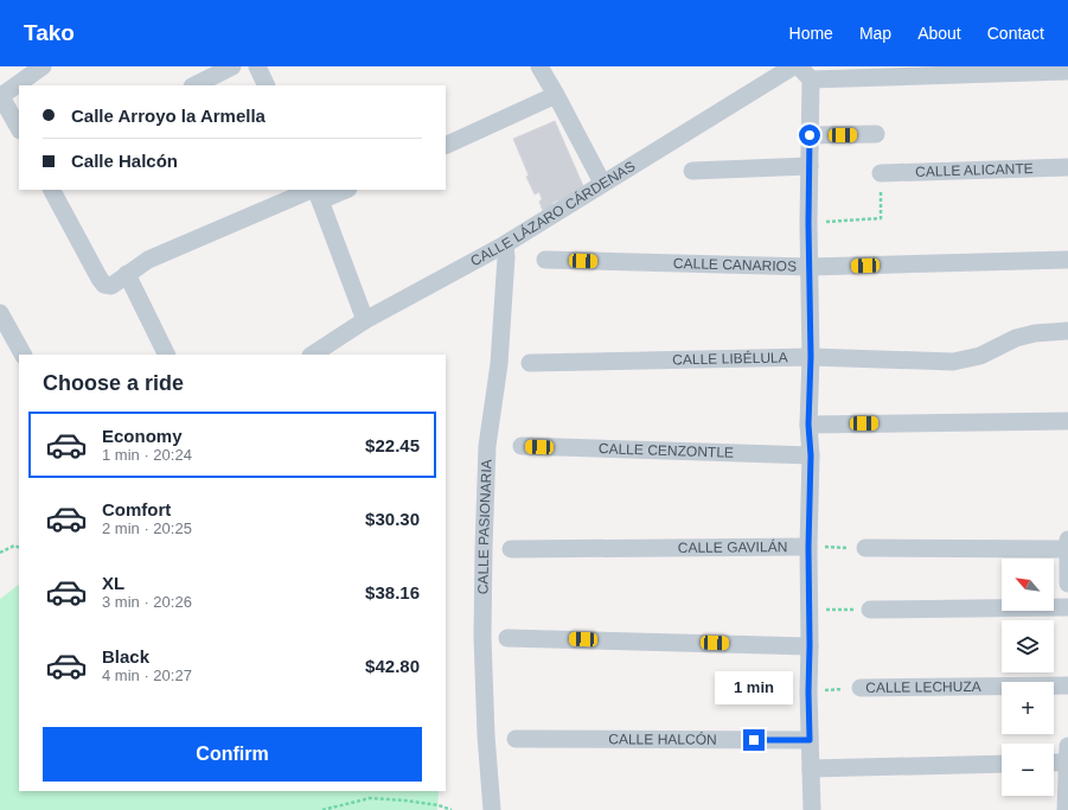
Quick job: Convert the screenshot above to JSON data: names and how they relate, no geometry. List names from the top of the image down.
{
  "streets": {
    "street": [
      "CALLE ALICANTE",
      "CALLE LÁZARO CÁRDENAS",
      "CALLE CANARIOS",
      "CALLE LIBÉLULA",
      "CALLE CENZONTLE",
      "CALLE PASIONARIA",
      "CALLE GAVILÁN",
      "CALLE LECHUZA",
      "CALLE HALCÓN"
    ]
  },
  "crossings": [
    ["CALLE LÁZARO CÁRDENAS", "CALLE PASIONARIA"]
  ],
  "north": "top left",
  "page": {
    "header": "Tako",
    "nav": [
      "Home",
      "Map",
      "About",
      "Contact"
    ],
    "banner": ["Calle Arroyo la Armella", "Calle Halcón"],
    "heading": "Choose a ride",
    "list": [
      {
        "name": "Economy",
        "note": "1 min · 20:24",
        "value": "$22.45"
      },
      {
        "name": "Comfort",
        "note": "2 min · 20:25",
        "value": "$30.30"
      },
      {
        "name": "XL",
        "note": "3 min · 20:26",
        "value": "$38.16"
      },
      {
        "name": "Black",
        "note": "4 min · 20:27",
        "value": "$42.80"
      }
    ],
    "map_buttons": ["+", "−"],
    "bubble": "1 min",
    "buttons": "Confirm"
  }
}
